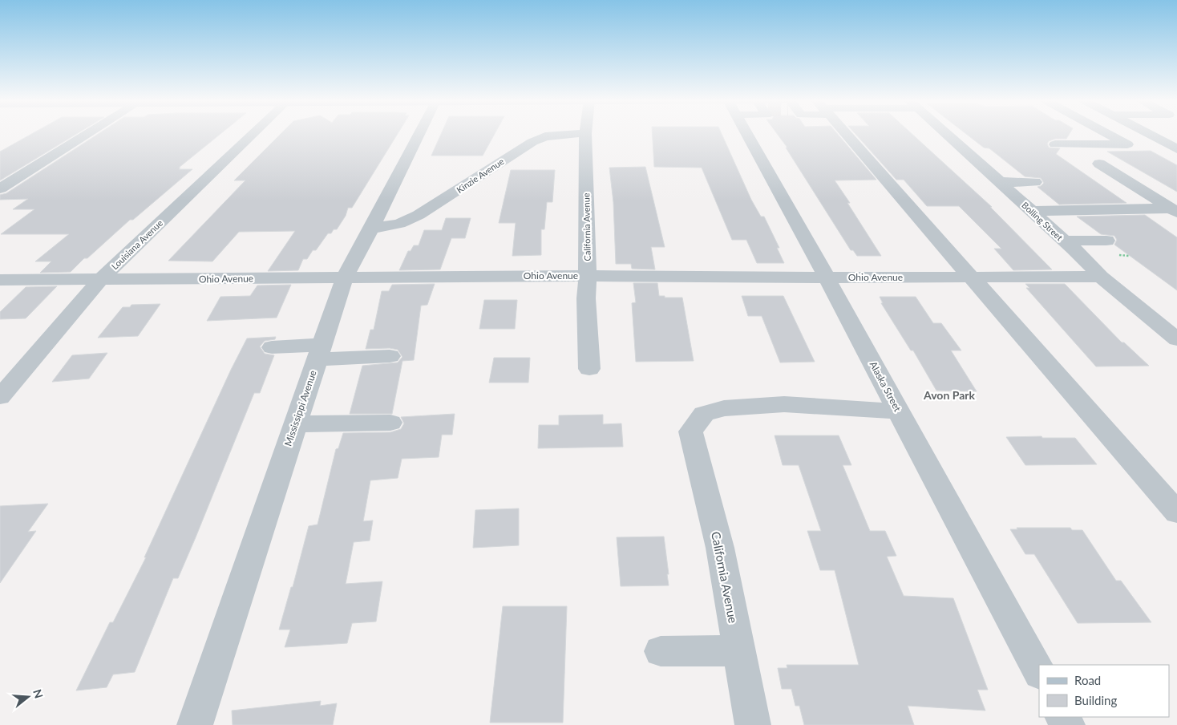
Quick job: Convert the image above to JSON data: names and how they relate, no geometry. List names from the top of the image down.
{
  "streets": {
    "street": [
      "Kinzie Avenue",
      "Bolling Street",
      "California Avenue",
      "Louisiana Avenue",
      "Ohio Avenue",
      "Alaska Street",
      "Mississippi Avenue"
    ]
  },
  "crossings": [
    ["Kinzie Avenue", "Mississippi Avenue"],
    ["Bolling Street", "Ohio Avenue"],
    ["California Avenue", "Ohio Avenue"],
    ["California Avenue", "Alaska Street"],
    ["Louisiana Avenue", "Ohio Avenue"],
    ["Ohio Avenue", "Alaska Street"],
    ["Ohio Avenue", "Mississippi Avenue"]
  ],
  "districts": ["Avon Park"],
  "legend": ["Road", "Building"],
  "north": "right"
}
